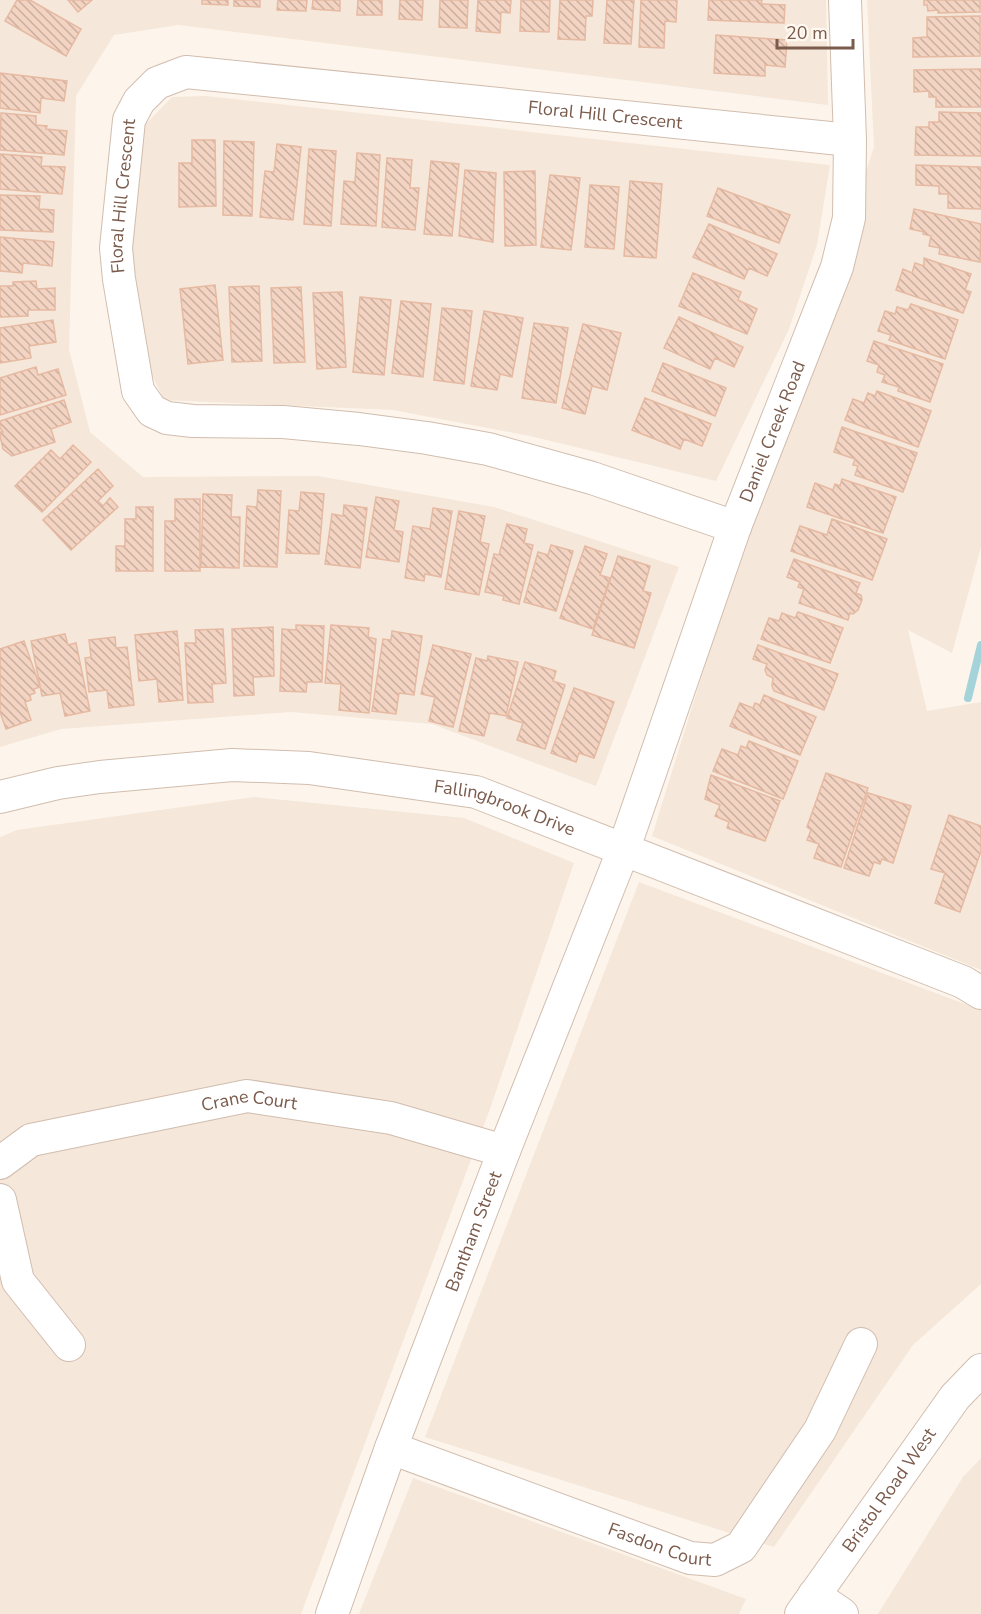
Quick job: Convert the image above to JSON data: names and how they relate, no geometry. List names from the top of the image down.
{
  "streets": {
    "street": [
      "Floral Hill Crescent",
      "Daniel Creek Road",
      "Fallingbrook Drive",
      "Crane Court",
      "Bantham Street",
      "Bristol Road West",
      "Fasdon Court"
    ]
  },
  "crossings": [
    ["Floral Hill Crescent", "Daniel Creek Road"],
    ["Daniel Creek Road", "Fallingbrook Drive"],
    ["Daniel Creek Road", "Bantham Street"],
    ["Fallingbrook Drive", "Bantham Street"],
    ["Crane Court", "Bantham Street"],
    ["Bantham Street", "Fasdon Court"]
  ],
  "scale_bar": "20 m"
}
